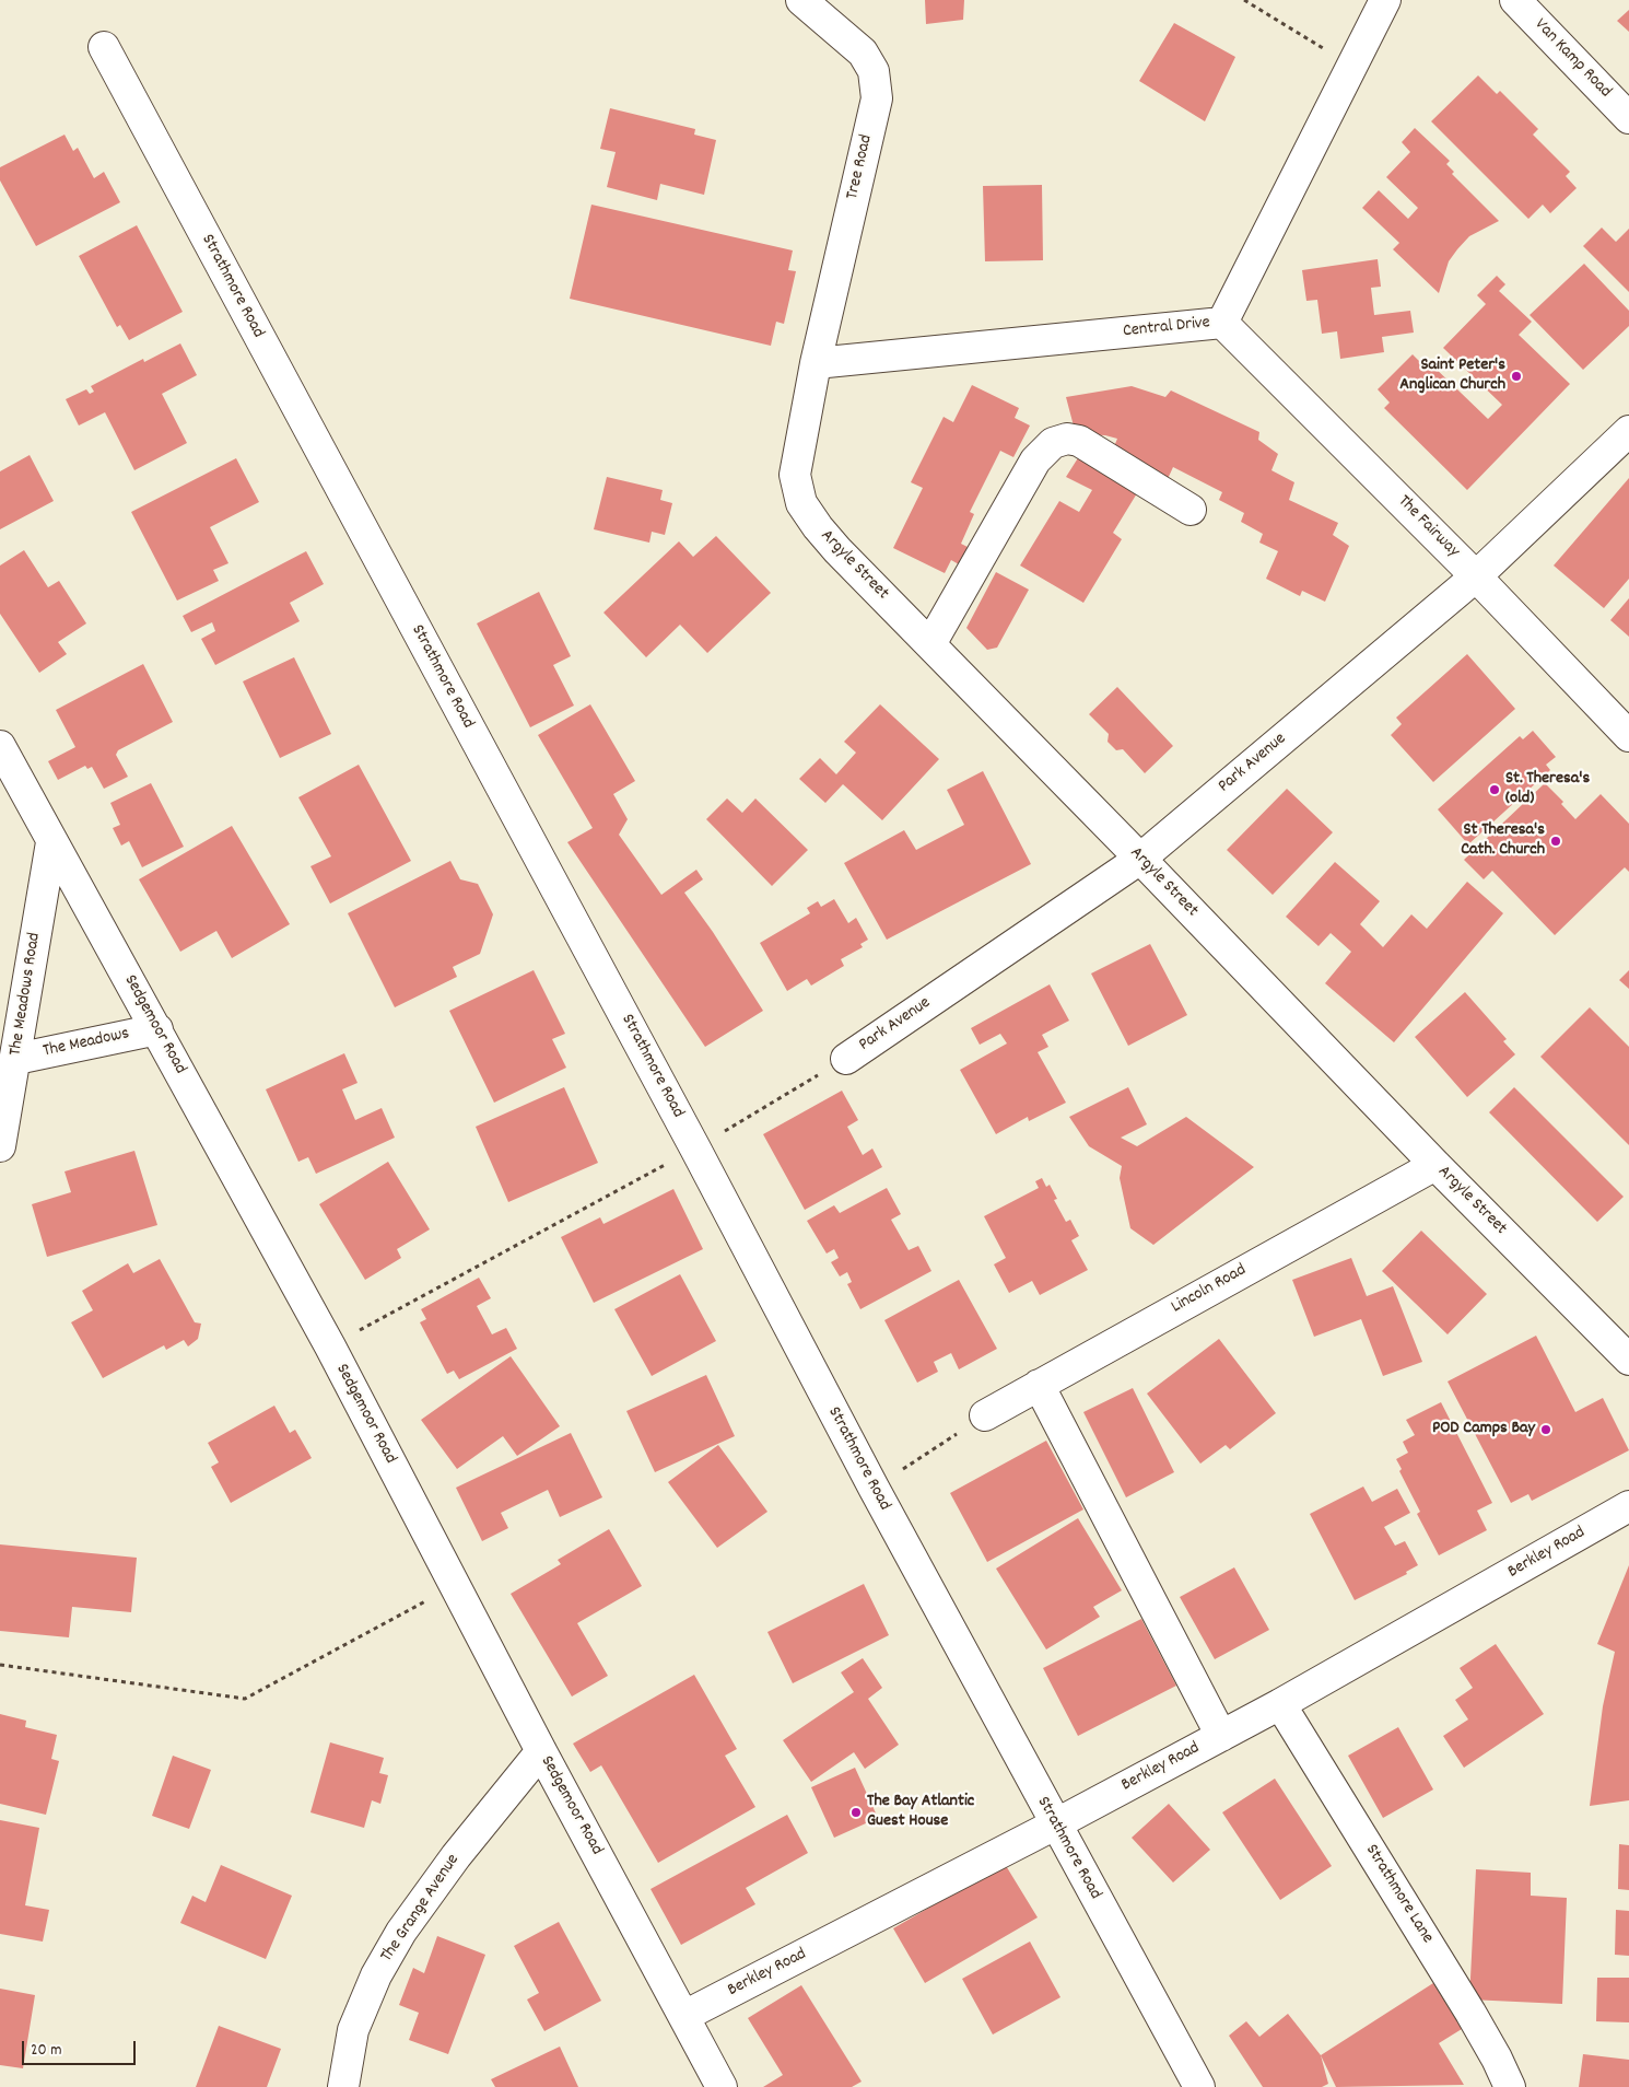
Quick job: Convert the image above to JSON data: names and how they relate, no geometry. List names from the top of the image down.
{
  "streets": {
    "street": [
      "Van Kamp Road",
      "Tree Road",
      "Strathmore Road",
      "Central Drive",
      "The Fairway",
      "Argyle Street",
      "Park Avenue",
      "The Meadows Road",
      "Sedgemoor Road",
      "The Meadows",
      "Lincoln Road",
      "Berkley Road",
      "Strathmore Lane",
      "The Grange Avenue"
    ]
  },
  "crossings": [
    ["Tree Road", "Central Drive"],
    ["Tree Road", "Argyle Street"],
    ["Strathmore Road", "Berkley Road"],
    ["Central Drive", "The Fairway"],
    ["Central Drive", "Argyle Street"],
    ["The Fairway", "Park Avenue"],
    ["Argyle Street", "Park Avenue"],
    ["Argyle Street", "Lincoln Road"],
    ["The Meadows Road", "Sedgemoor Road"],
    ["The Meadows Road", "The Meadows"],
    ["Sedgemoor Road", "The Meadows"],
    ["Sedgemoor Road", "Berkley Road"],
    ["Sedgemoor Road", "The Grange Avenue"],
    ["Berkley Road", "Strathmore Lane"]
  ],
  "places": [
    "Saint Peter's Anglican Church",
    "St. Theresa's (old)",
    "St Theresa's Cath. Church",
    "POD Camps Bay",
    "The Bay Atlantic Guest House"
  ],
  "scale_bar": "20 m"
}
